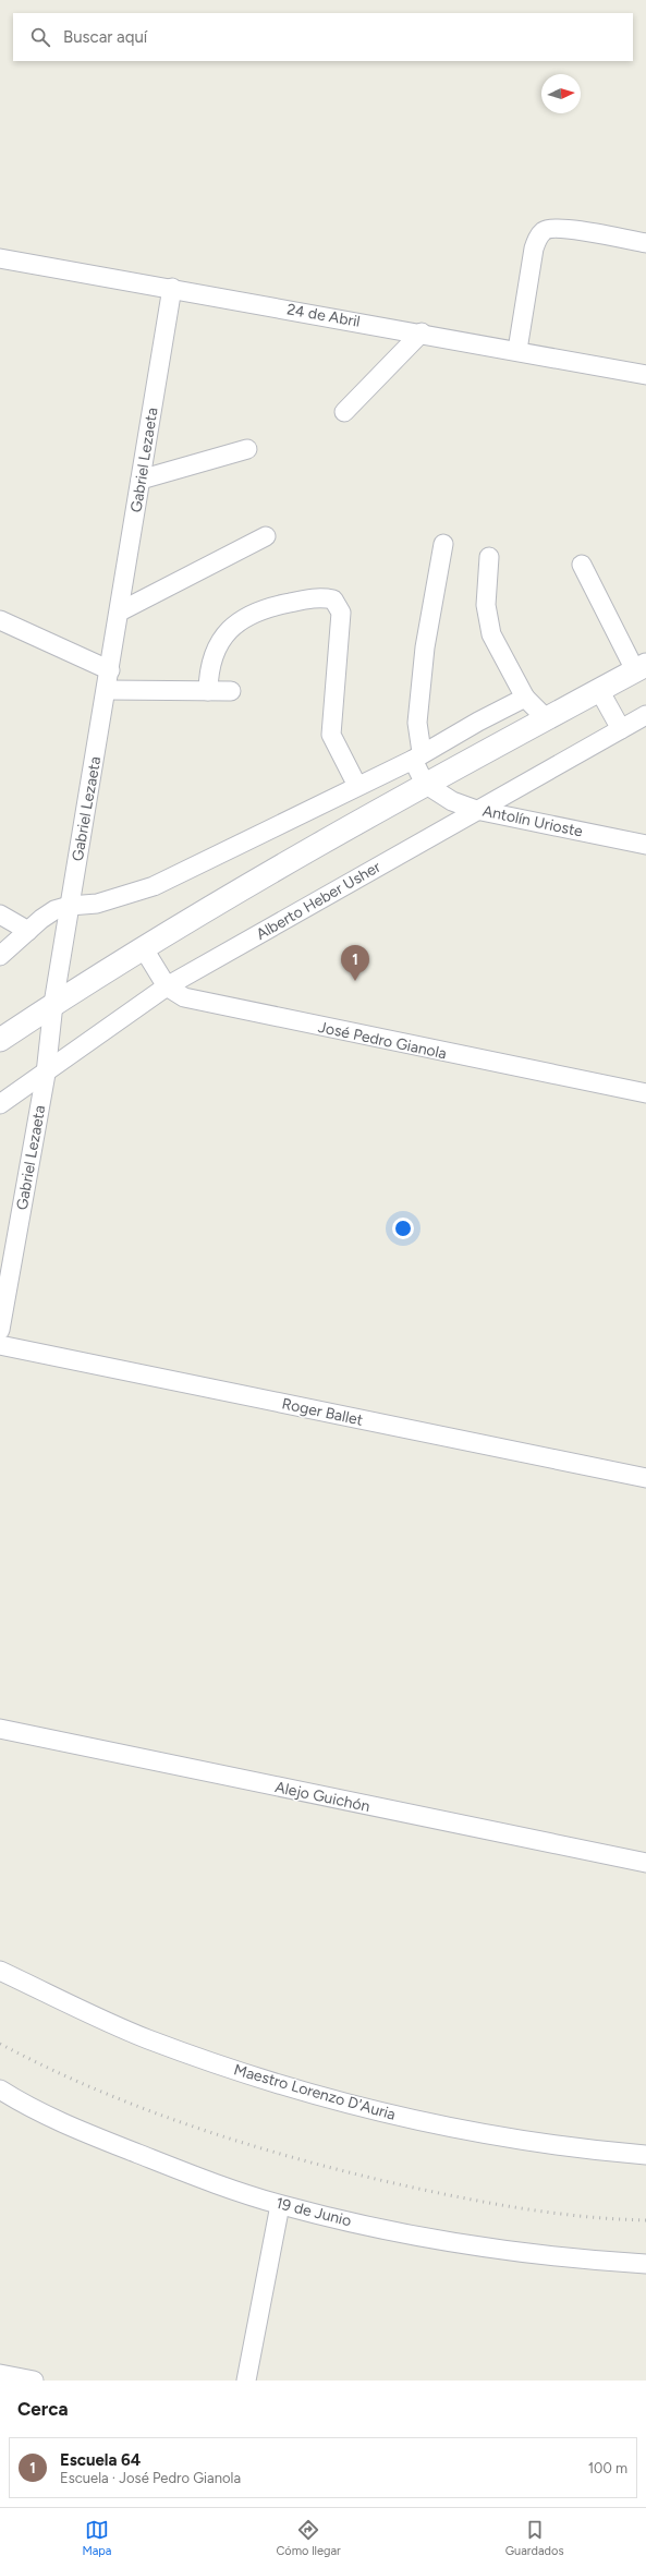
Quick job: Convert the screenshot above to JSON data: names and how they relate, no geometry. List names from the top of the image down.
{
  "streets": {
    "street": [
      "24 de Abril",
      "Gabriel Lezaeta",
      "Antolín Urioste",
      "Alberto Heber Usher",
      "José Pedro Gianola",
      "Roger Ballet",
      "Alejo Guichón",
      "Maestro Lorenzo D'Auria",
      "19 de Junio"
    ]
  },
  "crossings": [
    ["24 de Abril", "Gabriel Lezaeta"],
    ["Gabriel Lezaeta", "Alberto Heber Usher"],
    ["Antolín Urioste", "Alberto Heber Usher"],
    ["Alberto Heber Usher", "José Pedro Gianola"]
  ],
  "north": "right",
  "page": {
    "search": "Buscar aquí",
    "pins": "1",
    "heading": "Cerca",
    "list": [
      {
        "mark": "1",
        "name": "Escuela 64",
        "note": "Escuela · José Pedro Gianola",
        "value": "100 m"
      }
    ],
    "nav": ["Mapa", "Cómo llegar", "Guardados"]
  }
}
